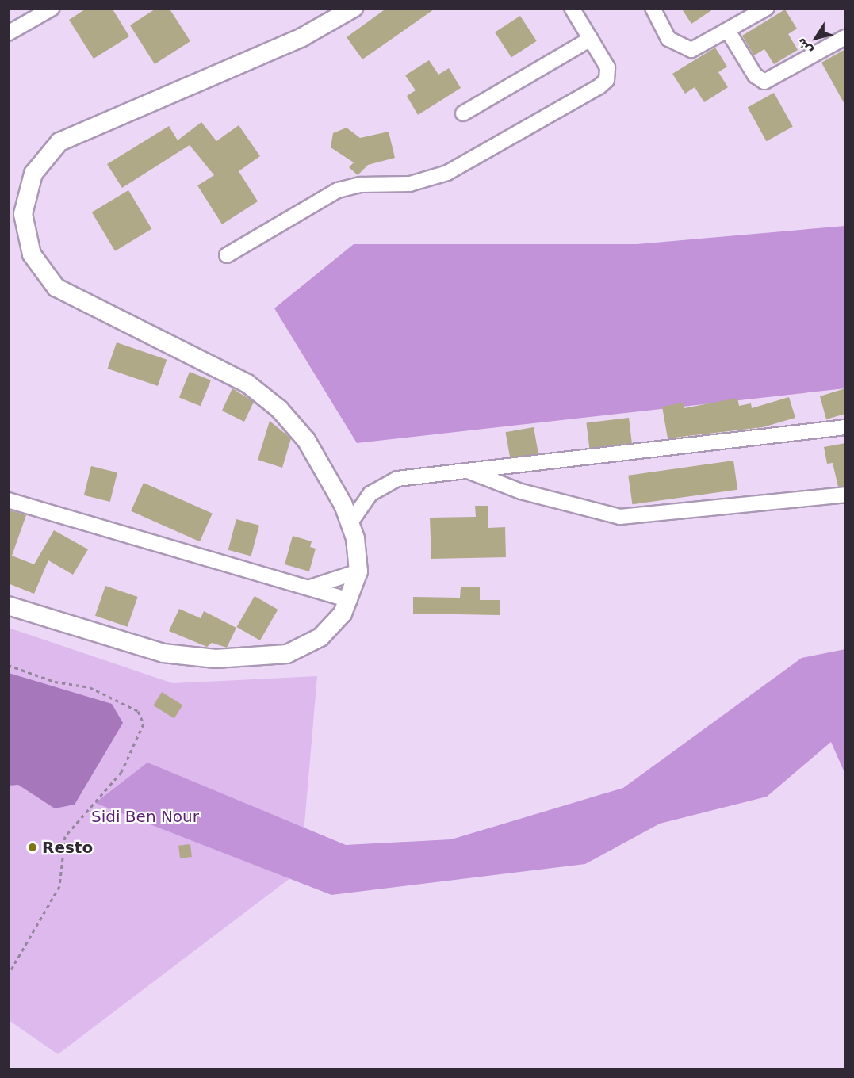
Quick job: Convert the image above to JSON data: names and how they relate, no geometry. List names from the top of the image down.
{
  "parks": ["Sidi Ben Nour"],
  "places": ["Resto"],
  "north": "bottom left"
}
